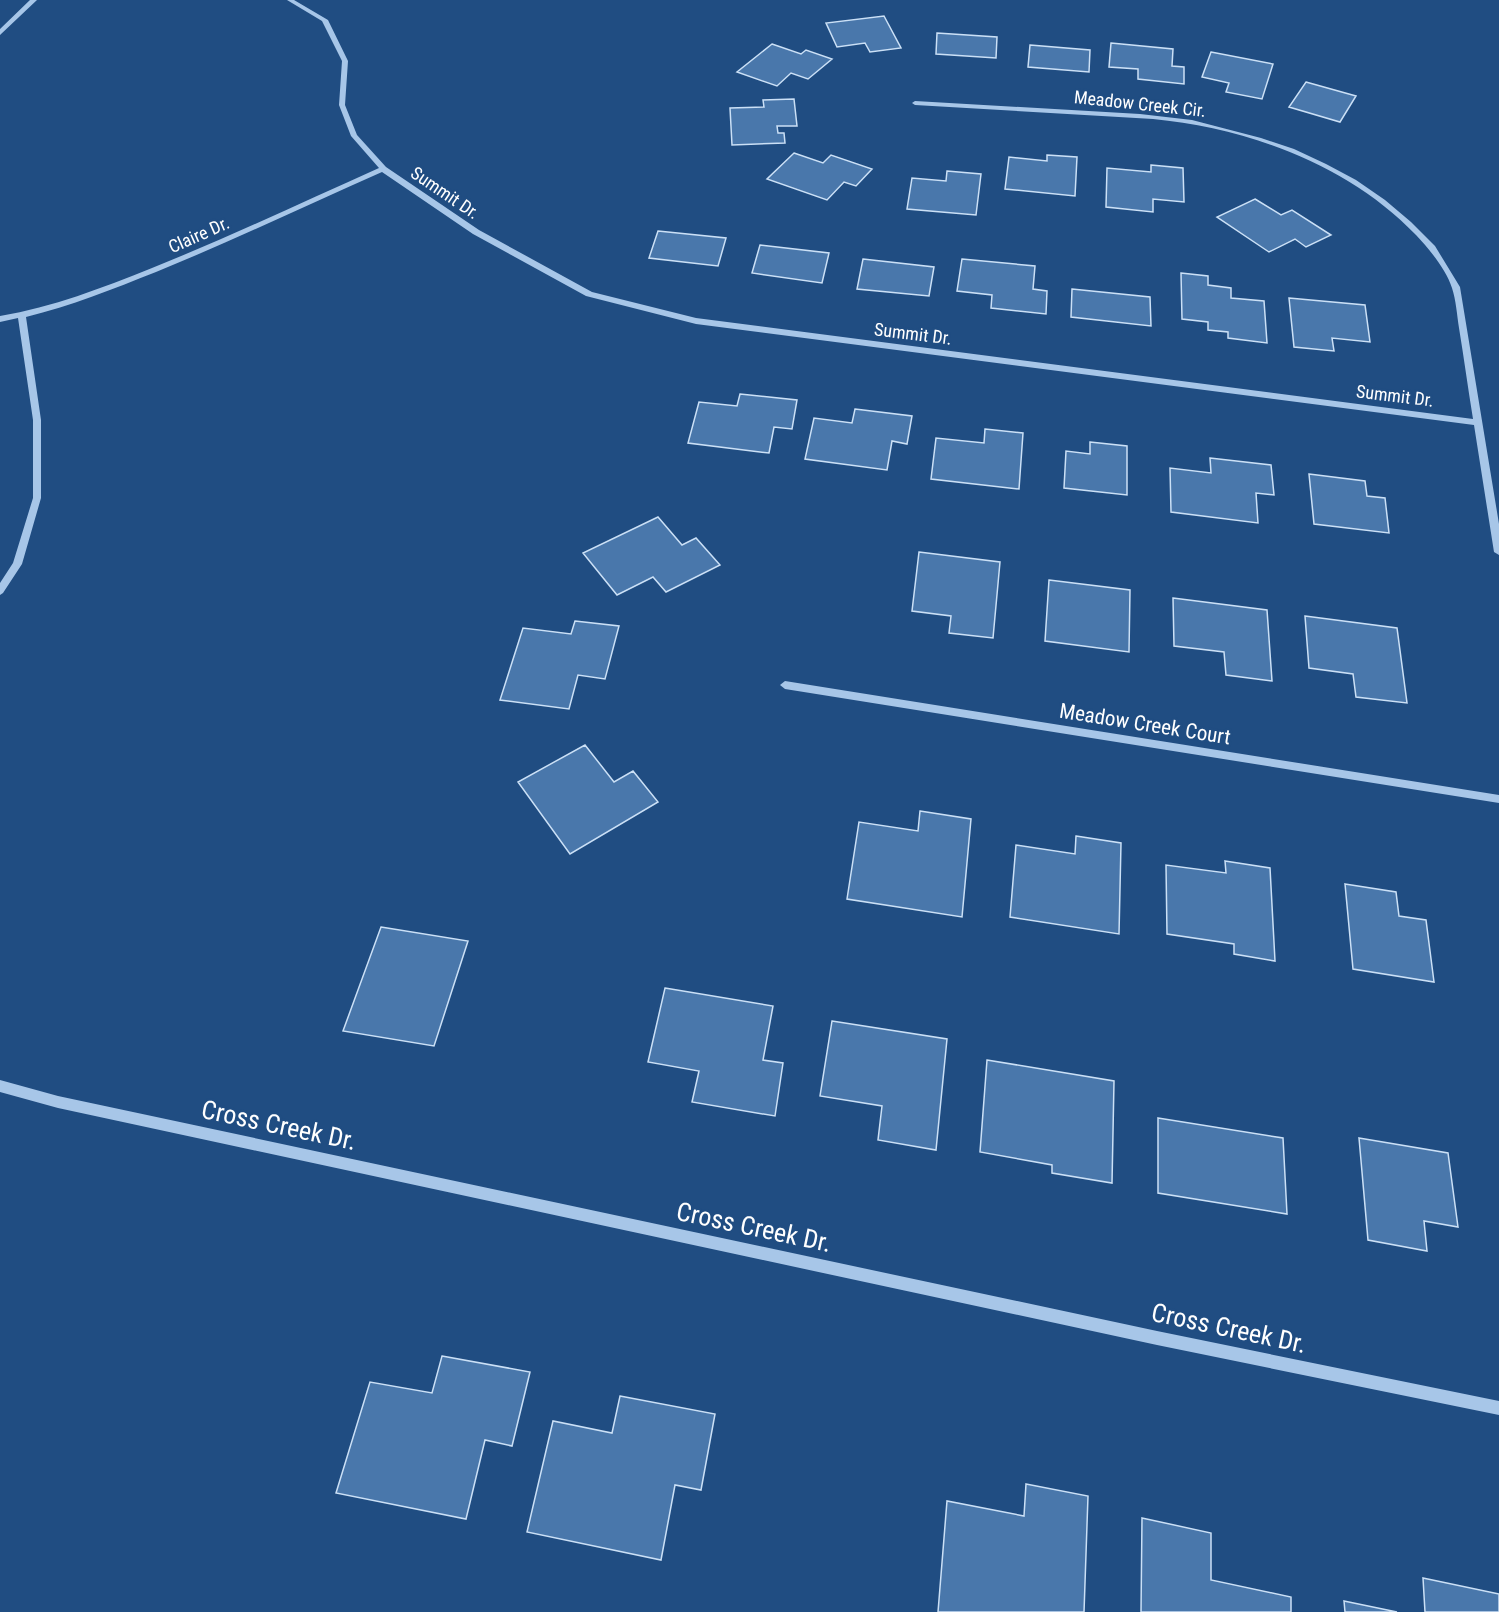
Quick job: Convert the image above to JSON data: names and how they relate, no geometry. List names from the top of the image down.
{
  "streets": {
    "street": [
      "Meadow Creek Cir.",
      "Summit Dr.",
      "Claire Dr.",
      "Meadow Creek Court",
      "Cross Creek Dr."
    ]
  },
  "crossings": [
    ["Meadow Creek Cir.", "Summit Dr."],
    ["Summit Dr.", "Claire Dr."]
  ]
}
